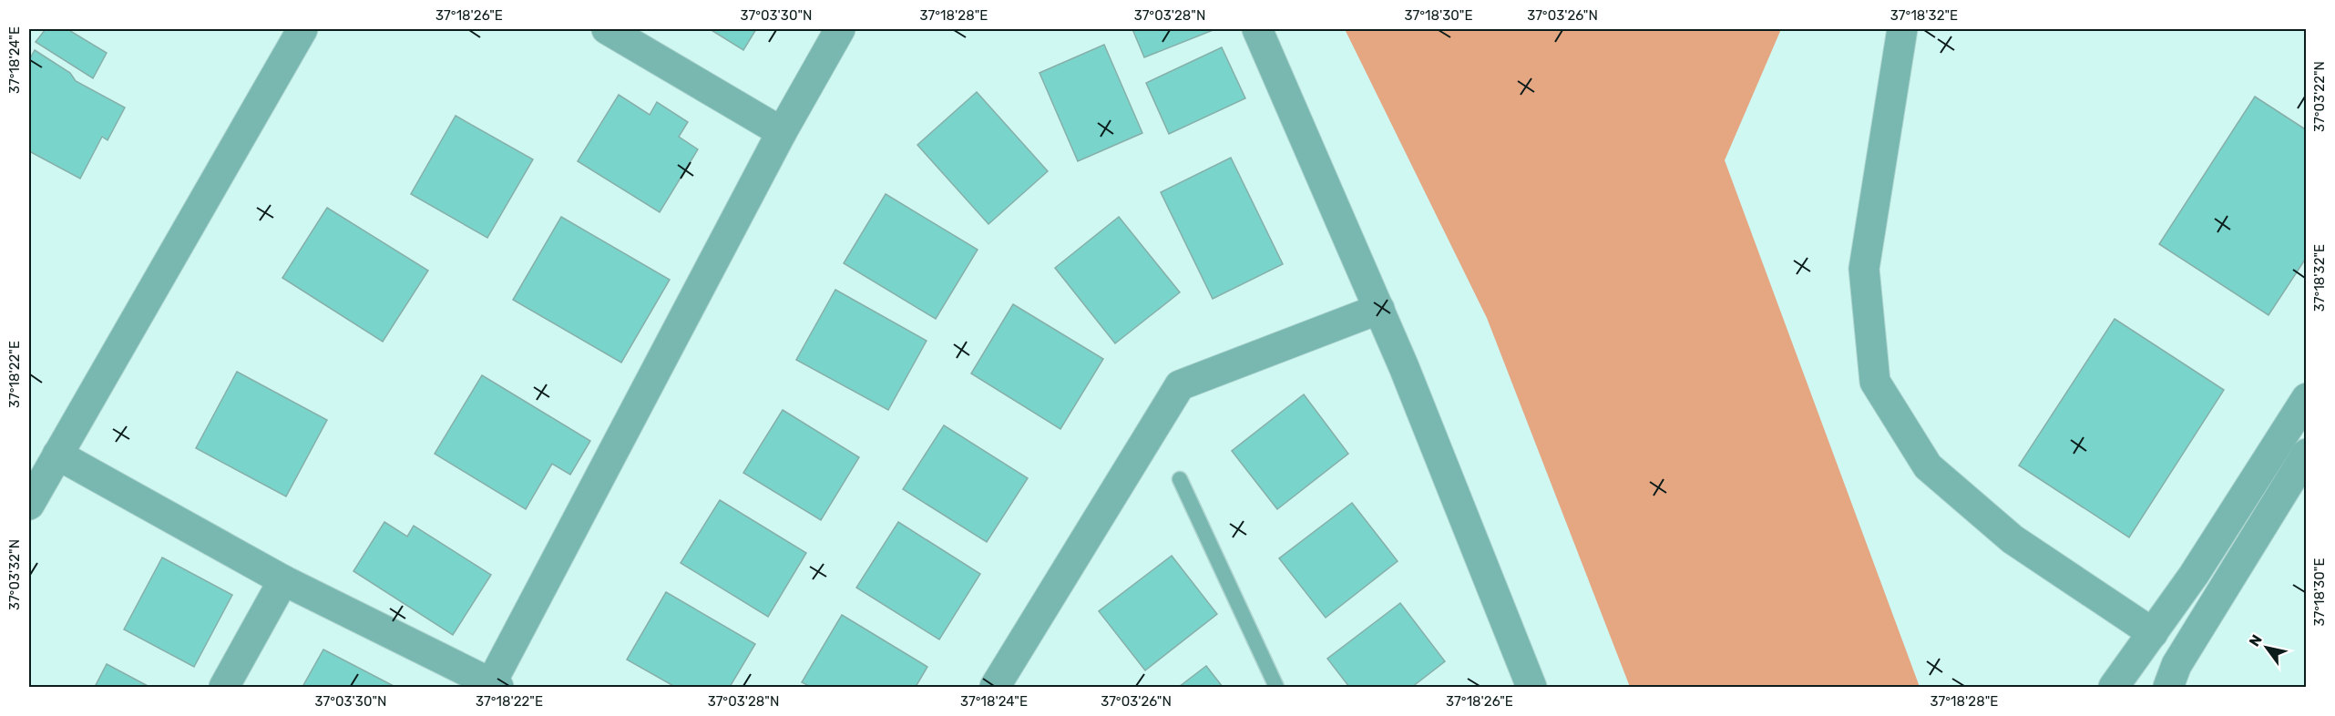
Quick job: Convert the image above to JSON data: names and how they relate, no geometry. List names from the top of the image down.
{
  "north": "top left",
  "coordinates": [
    "37°18'26\"E",
    "37°03'30\"N",
    "37°18'28\"E",
    "37°03'28\"N",
    "37°18'30\"E",
    "37°03'26\"N",
    "37°18'32\"E",
    "37°18'24\"E",
    "37°03'22\"N",
    "37°18'22\"E",
    "37°03'32\"N"
  ]
}
